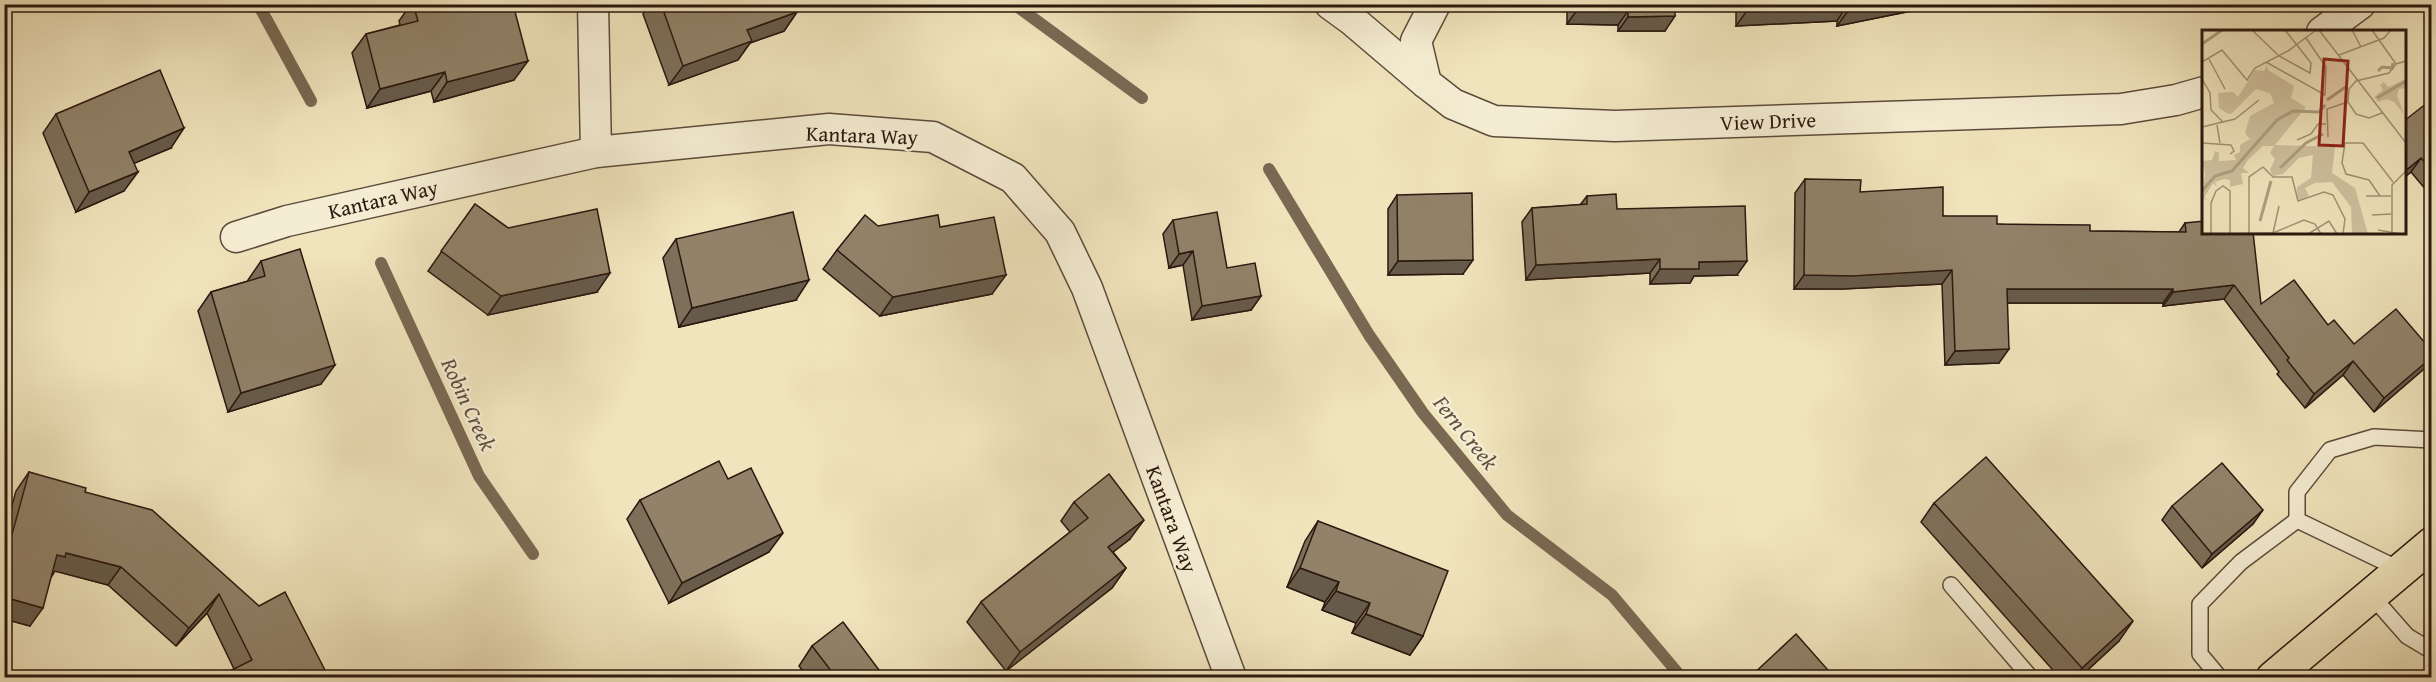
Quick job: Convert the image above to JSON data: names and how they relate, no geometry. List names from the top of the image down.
{
  "streets": {
    "street": ["View Drive", "Kantara Way"]
  },
  "water": ["Robin Creek", "Fern Creek"]
}
